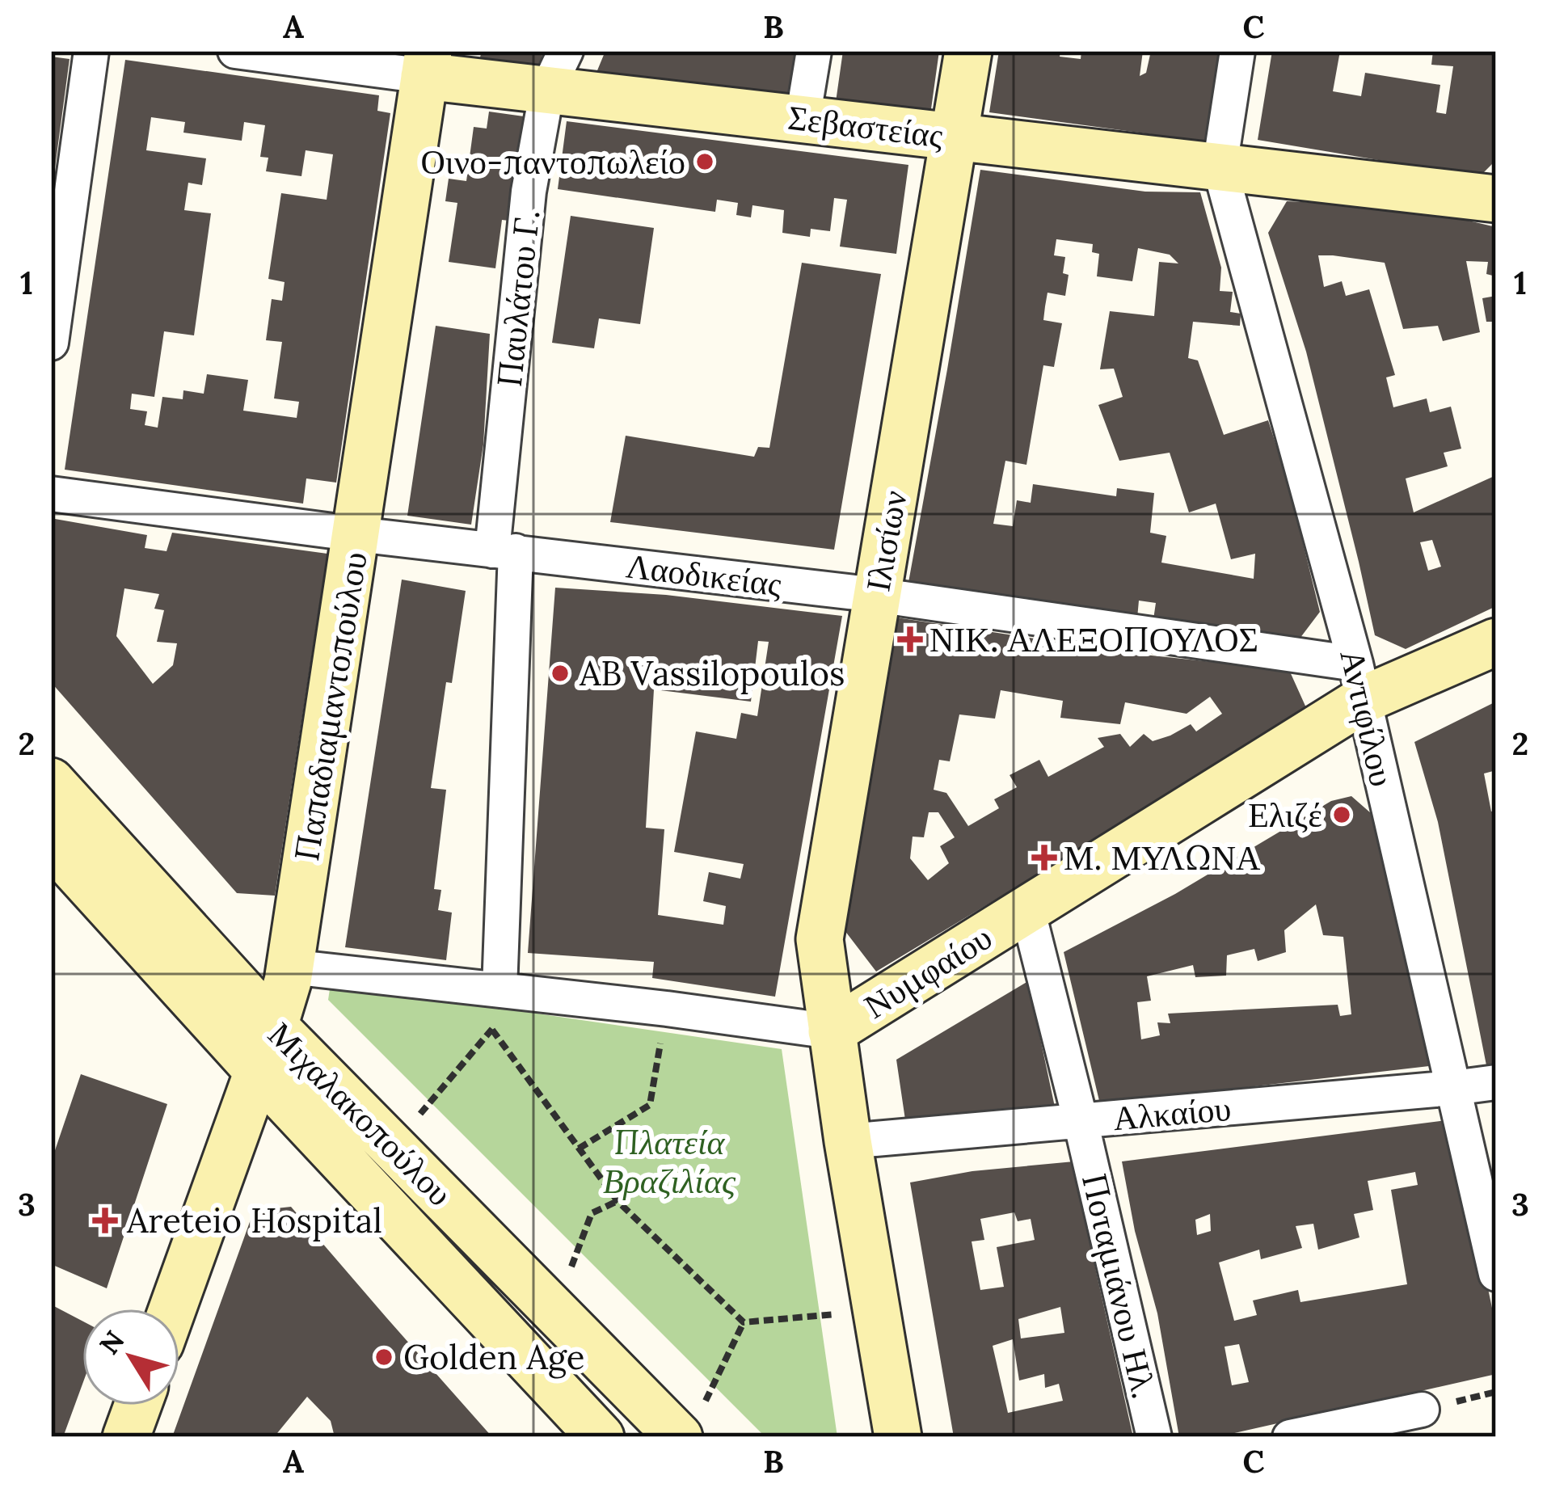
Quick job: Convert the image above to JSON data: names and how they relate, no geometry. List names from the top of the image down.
{
  "streets": {
    "street": [
      "Σεβαστείας",
      "Παυλάτου Γ.",
      "Ιλισίων",
      "Λαοδικείας",
      "Παπαδιαμαντοπούλου",
      "Αντιφίλου",
      "Νυμφαίου",
      "Αλκαίου",
      "Μιχαλακοπούλου",
      "Ποταμιάνου Ηλ."
    ]
  },
  "crossings": [
    ["Σεβαστείας", "Παυλάτου Γ."],
    ["Σεβαστείας", "Ιλισίων"],
    ["Σεβαστείας", "Παπαδιαμαντοπούλου"],
    ["Σεβαστείας", "Αντιφίλου"],
    ["Παυλάτου Γ.", "Λαοδικείας"],
    ["Παυλάτου Γ.", "Νυμφαίου"],
    ["Ιλισίων", "Λαοδικείας"],
    ["Ιλισίων", "Νυμφαίου"],
    ["Λαοδικείας", "Παπαδιαμαντοπούλου"],
    ["Λαοδικείας", "Αντιφίλου"],
    ["Λαοδικείας", "Νυμφαίου"],
    ["Παπαδιαμαντοπούλου", "Νυμφαίου"],
    ["Παπαδιαμαντοπούλου", "Μιχαλακοπούλου"],
    ["Αντιφίλου", "Νυμφαίου"],
    ["Αντιφίλου", "Αλκαίου"],
    ["Νυμφαίου", "Ποταμιάνου Ηλ."],
    ["Αλκαίου", "Ποταμιάνου Ηλ."]
  ],
  "parks": ["Πλατεία Βραζιλίας"],
  "places": {
    "other": [
      "Οινο-παντοπωλείο",
      "AB Vassilopoulos",
      "Ελιζέ",
      "Golden Age"
    ],
    "health": ["ΝΙΚ. ΑΛΕΞΟΠΟΥΛΟΣ", "Μ. ΜΥΛΩΝΑ", "Areteio Hospital"]
  },
  "north": "top left",
  "grid": {
    "columns": ["A", "B", "C"],
    "rows": ["1", "2", "3"]
  }
}
